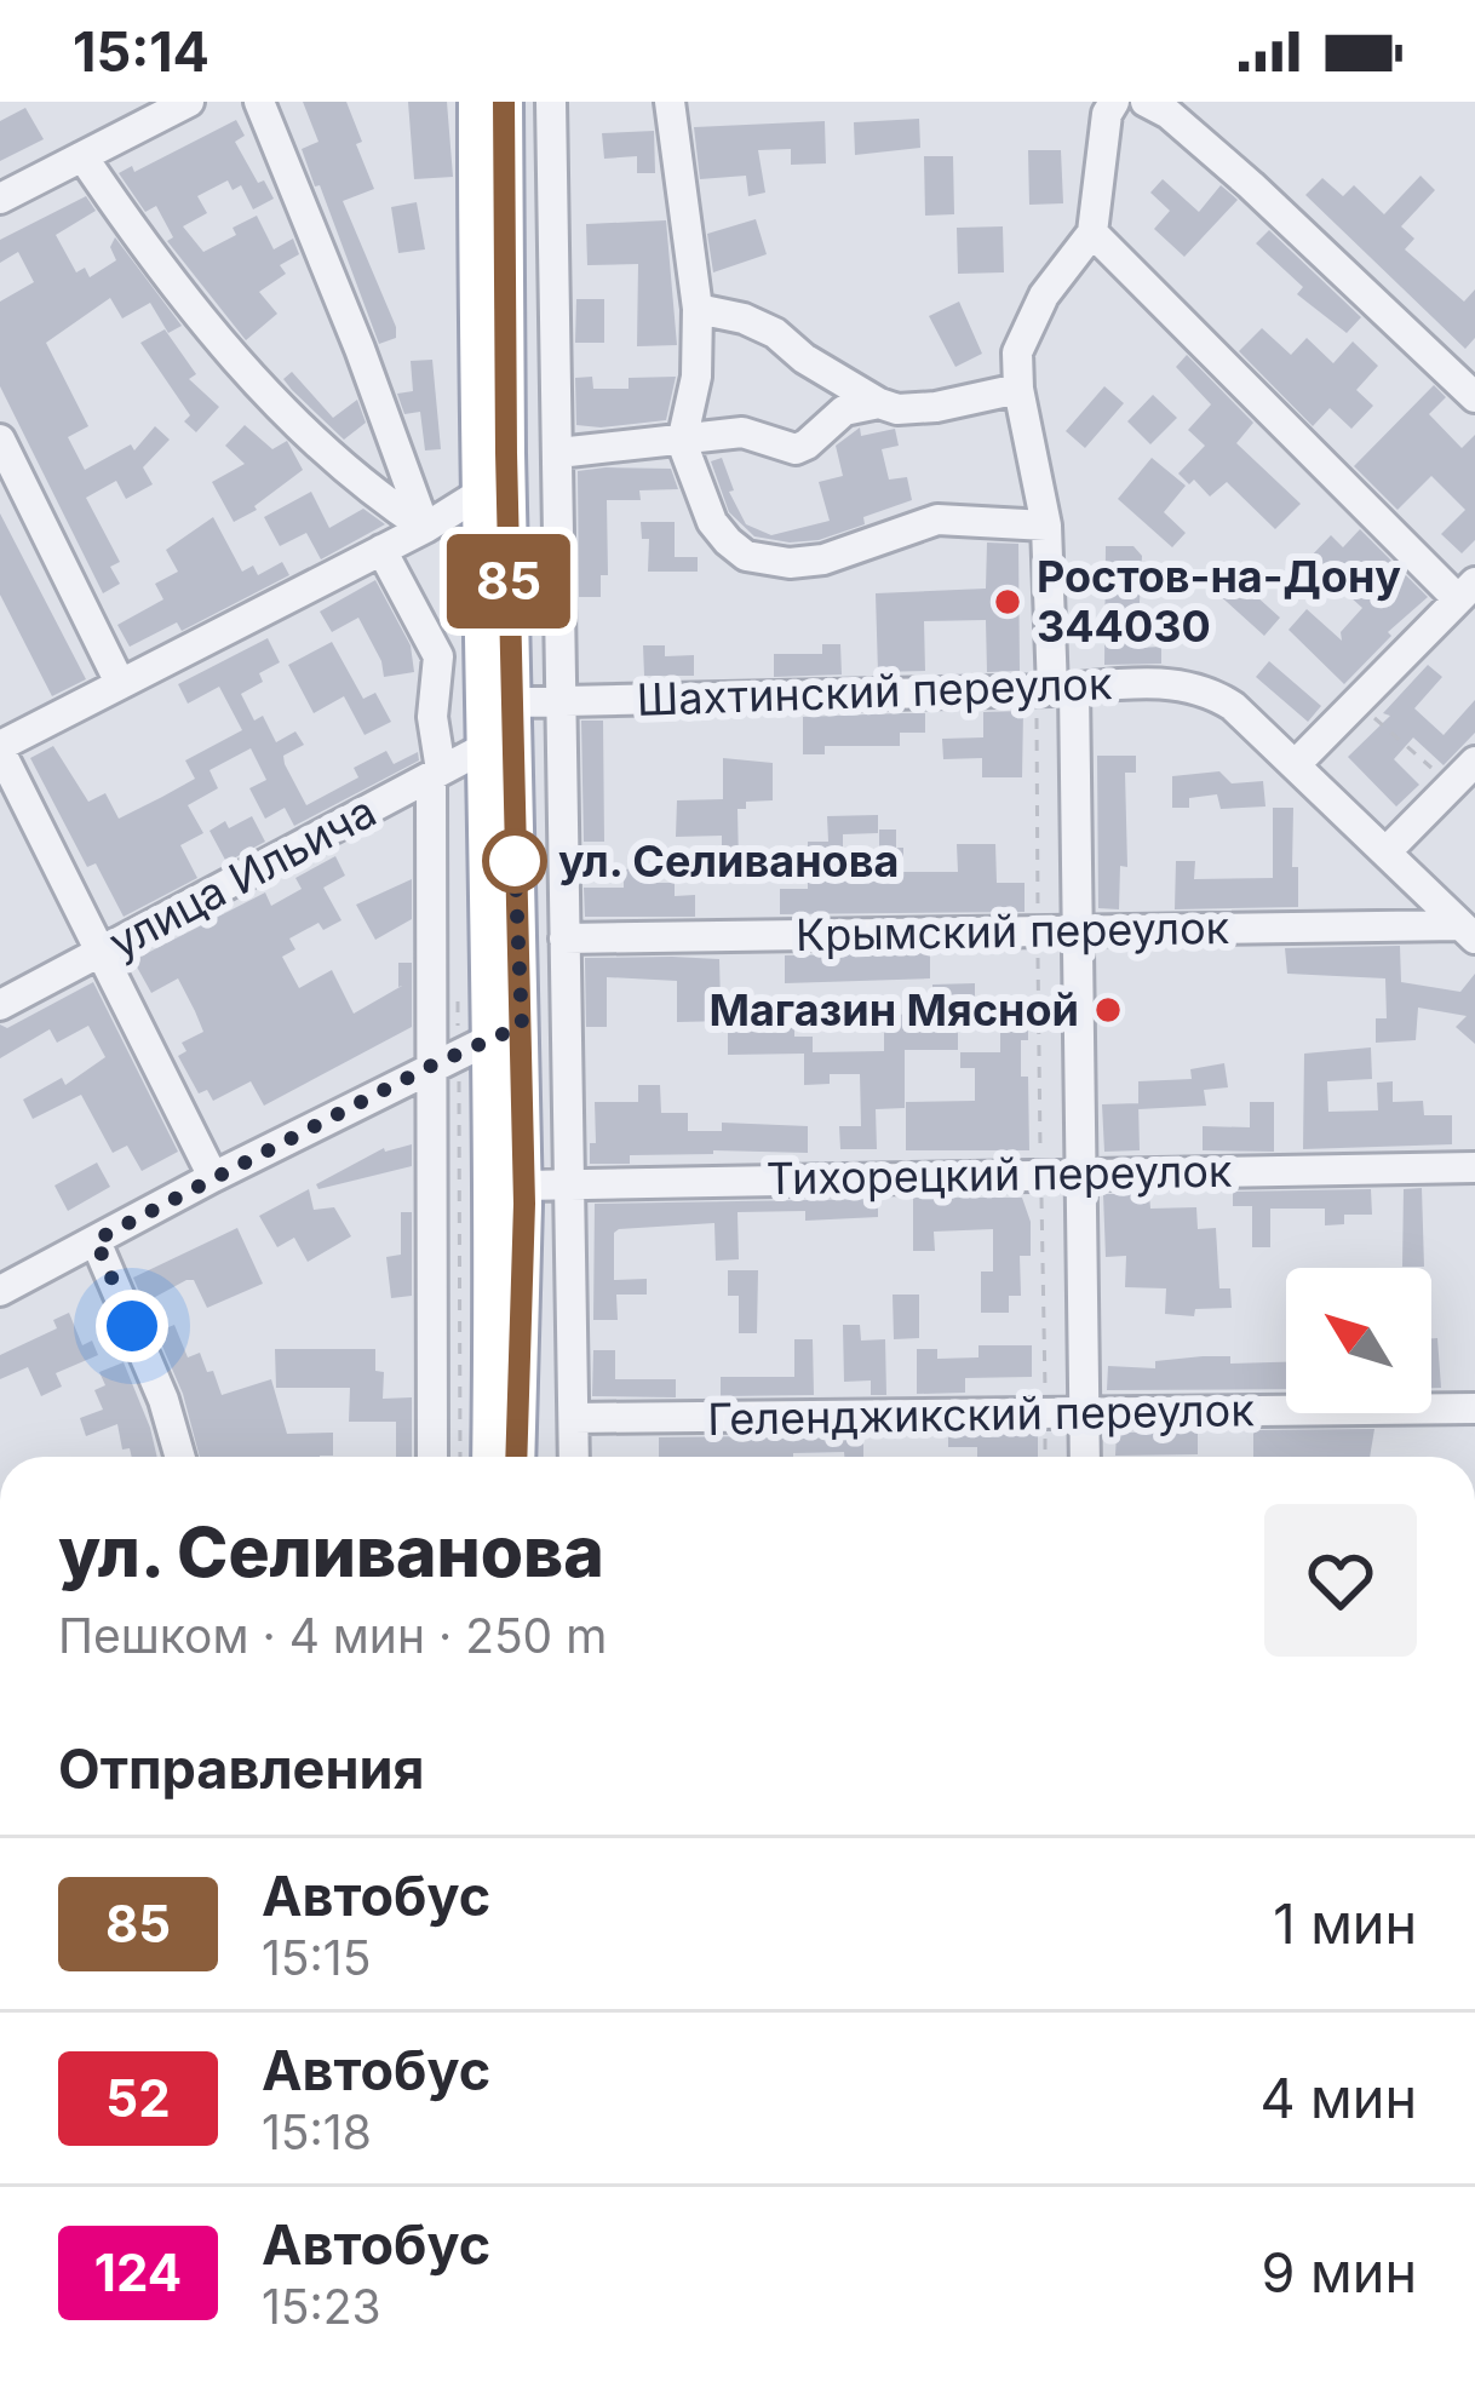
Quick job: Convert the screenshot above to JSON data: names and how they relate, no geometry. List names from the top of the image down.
{
  "streets": {
    "street": [
      "Шахтинский переулок",
      "улица Ильича",
      "Крымский переулок",
      "Тихорецкий переулок",
      "Геленджикский переулок"
    ]
  },
  "places": ["Ростов-на-Дону 344030", "ул. Селиванова", "Магазин Мясной"],
  "lines": ["bus line 85"],
  "north": "top left",
  "page": {
    "status": "15:14",
    "on_map": "85",
    "heading": [
      ["ул. Селиванова", "Пешком · 4 мин · 250 m"],
      "Отправления"
    ],
    "list": [
      {
        "mark": "85",
        "name": "Автобус",
        "note": "15:15",
        "value": "1 мин"
      },
      {
        "mark": "52",
        "name": "Автобус",
        "note": "15:18",
        "value": "4 мин"
      },
      {
        "mark": "124",
        "name": "Автобус",
        "note": "15:23",
        "value": "9 мин"
      }
    ]
  }
}
